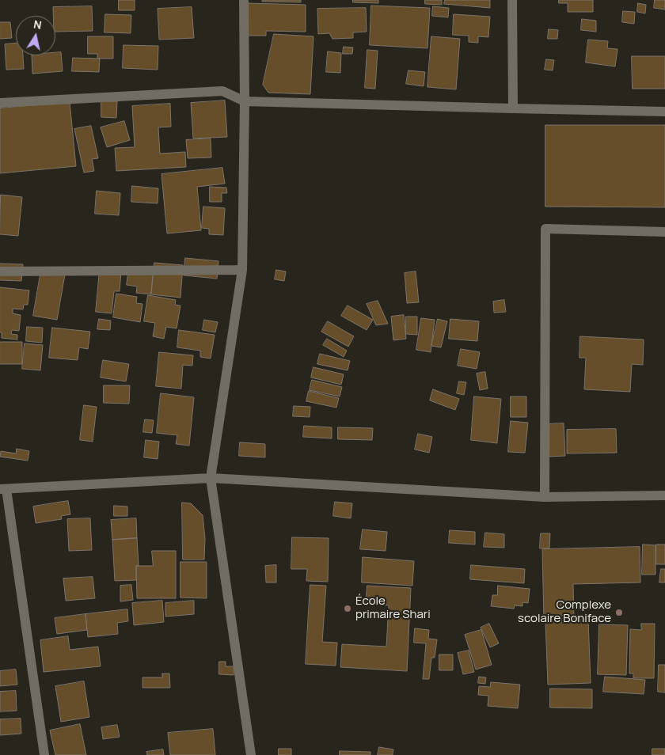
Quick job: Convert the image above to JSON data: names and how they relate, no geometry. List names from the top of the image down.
{
  "places": ["École primaire Shari", "Complexe scolaire Boniface"],
  "north": "top"
}
